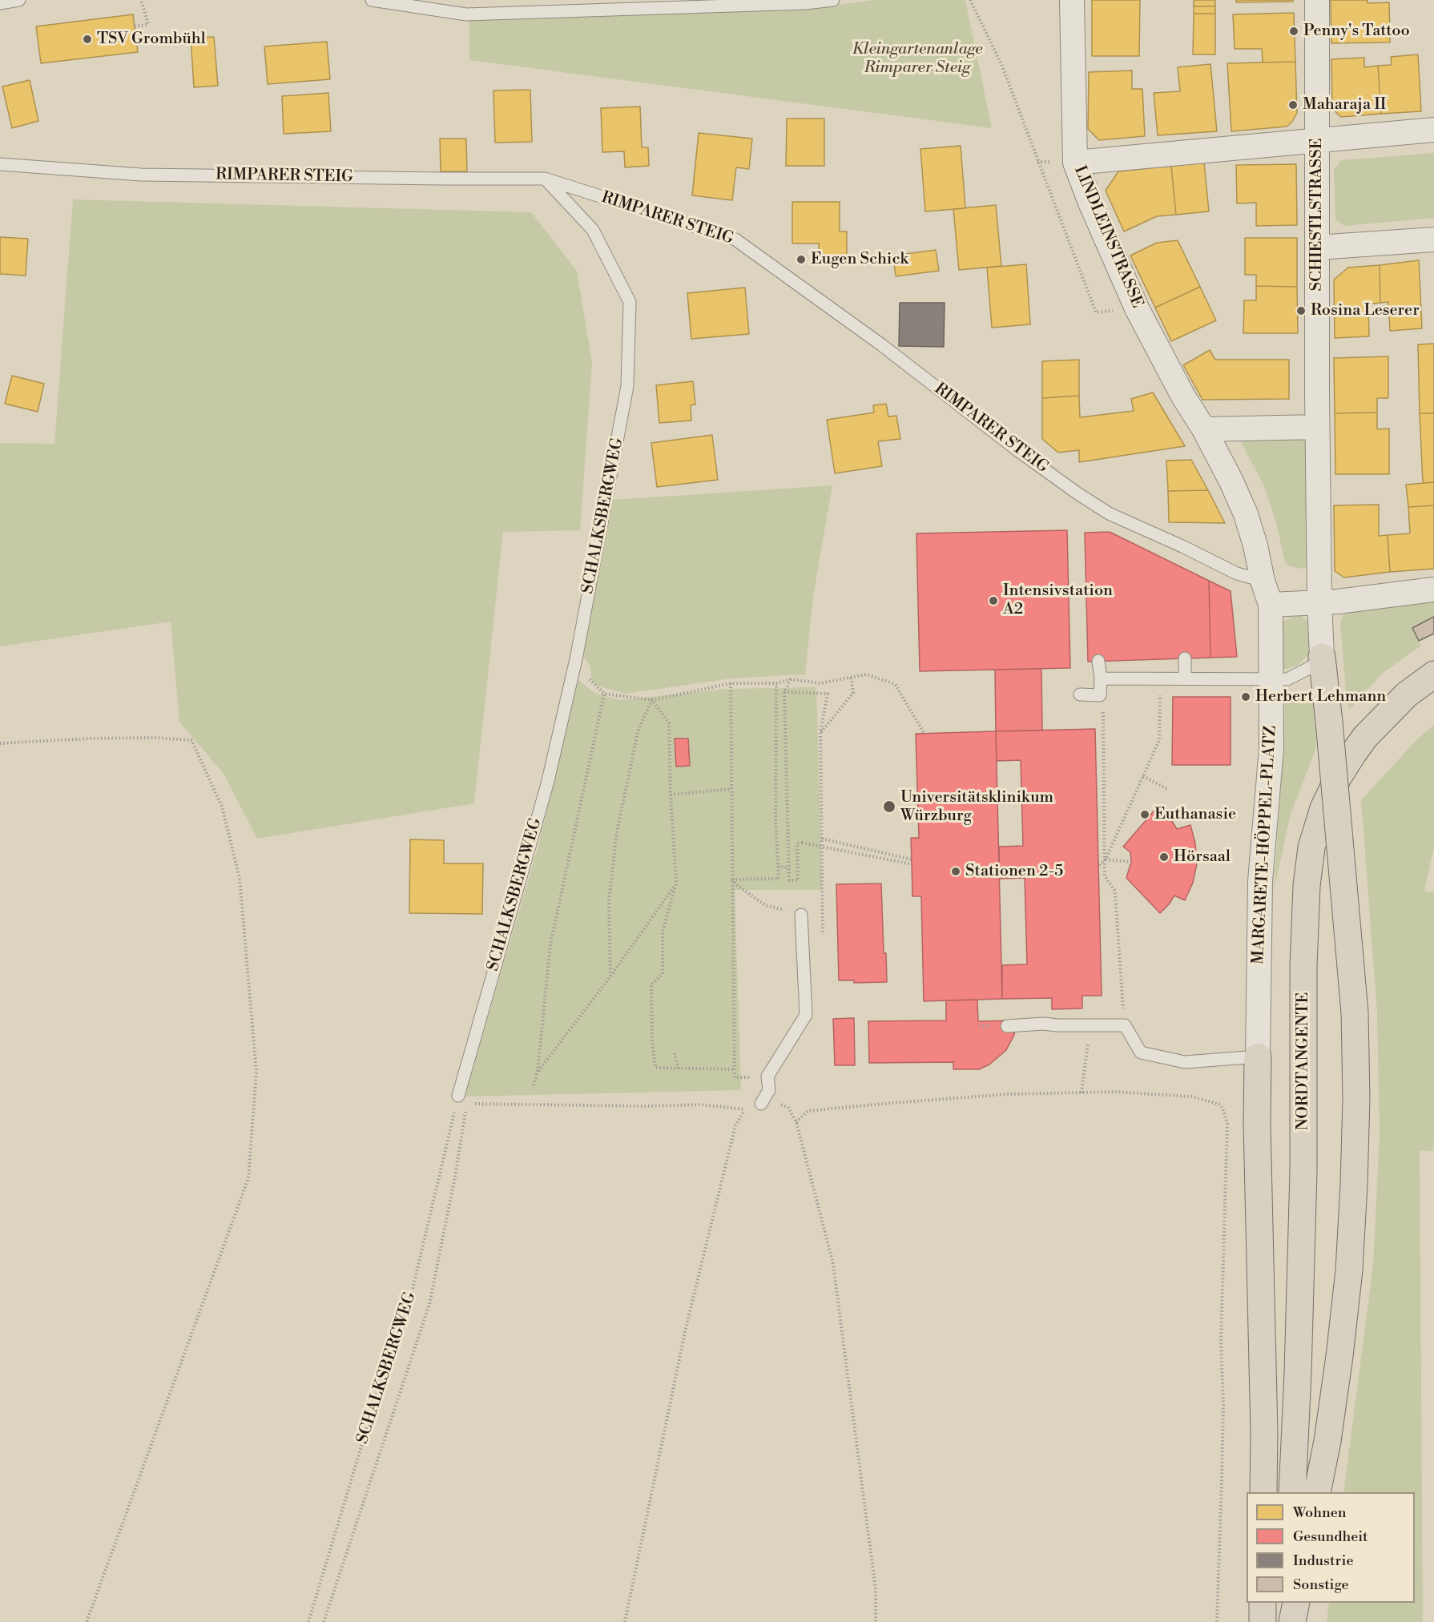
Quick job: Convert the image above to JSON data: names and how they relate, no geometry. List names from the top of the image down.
{
  "streets": {
    "main road": ["NORDTANGENTE"],
    "street": ["SCHIESTLSTRASSE", "LINDLEINSTRASSE", "MARGARETE-HÖPPEL-PLATZ"],
    "lane": ["RIMPARER STEIG", "SCHALKSBERGWEG"]
  },
  "crossings": [
    ["RIMPARER STEIG", "LINDLEINSTRASSE"],
    ["RIMPARER STEIG", "SCHALKSBERGWEG"],
    ["LINDLEINSTRASSE", "MARGARETE-HÖPPEL-PLATZ"]
  ],
  "parks": ["Kleingartenanlage Rimparer Steig"],
  "places": [
    "Penny's Tattoo",
    "TSV Grombühl",
    "Maharaja II",
    "Eugen Schick",
    "Rosina Leserer",
    "Intensivstation A2",
    "Herbert Lehmann",
    "Universitätsklinikum Würzburg",
    "Euthanasie",
    "Hörsaal",
    "Stationen 2-5"
  ],
  "legend": [
    "Wohnen",
    "Gesundheit",
    "Industrie",
    "Sonstige"
  ]
}
